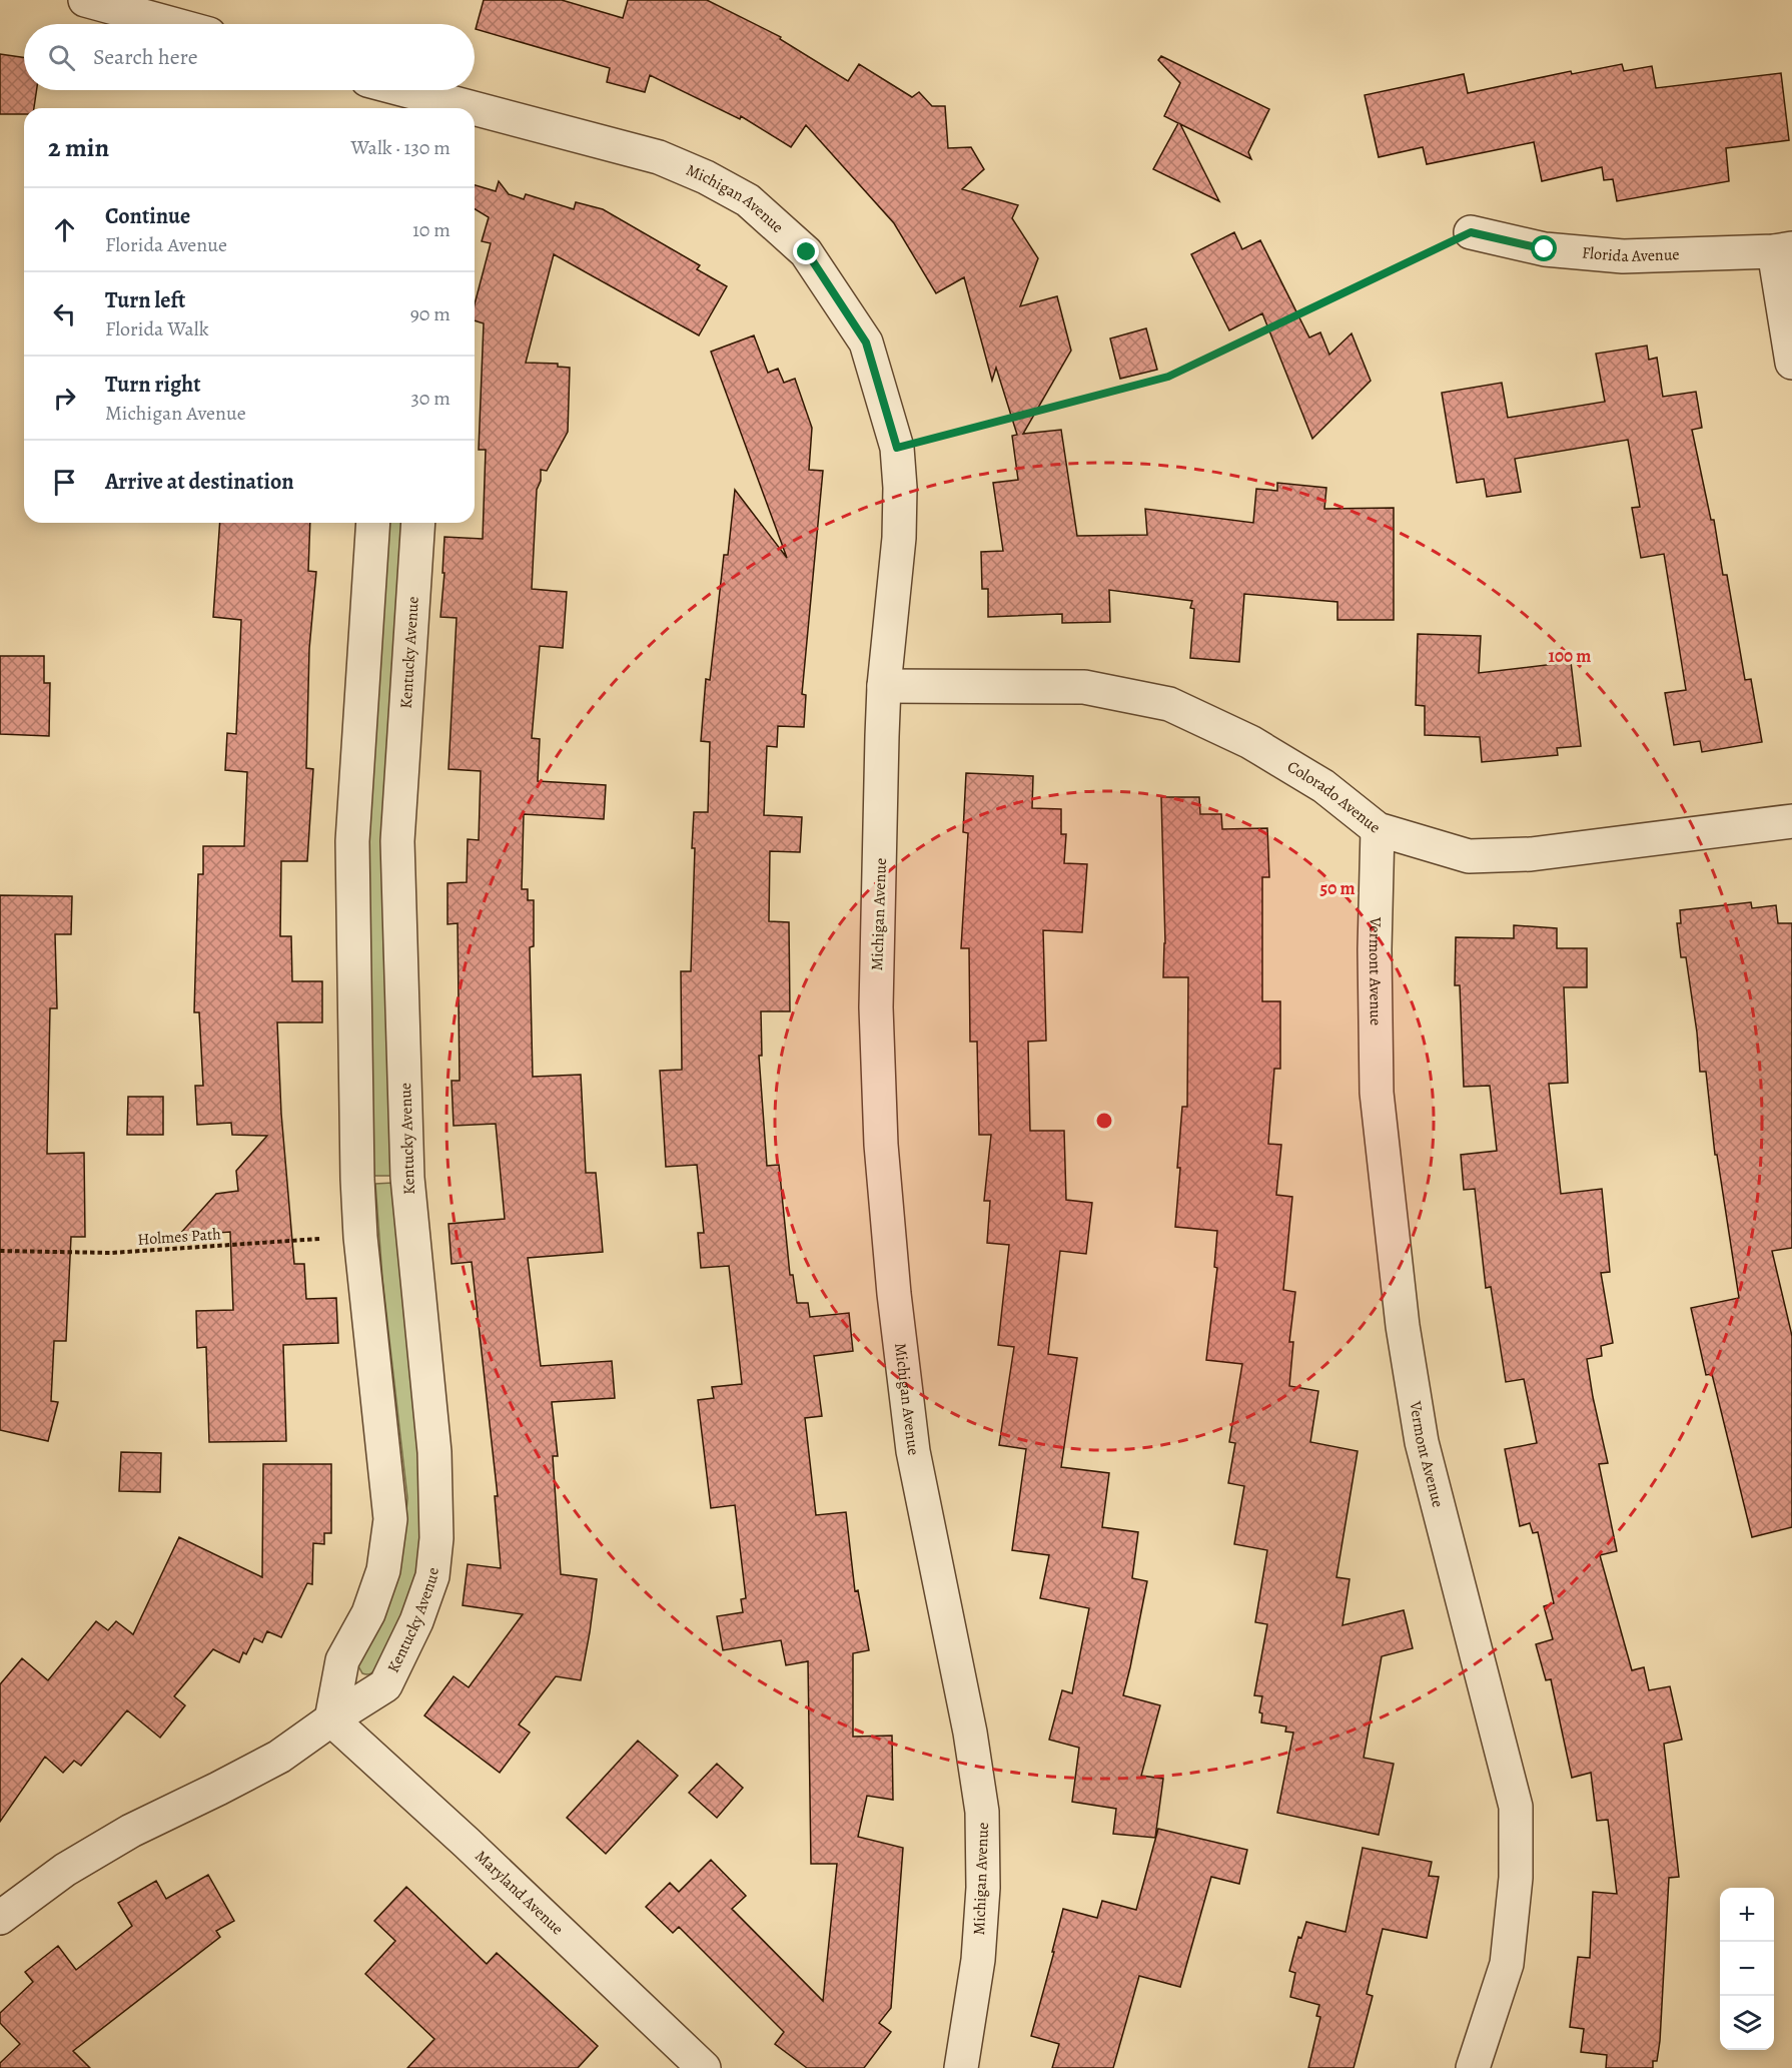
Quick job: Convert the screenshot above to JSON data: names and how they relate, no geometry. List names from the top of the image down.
{
  "streets": {
    "street": [
      "Michigan Avenue",
      "Florida Avenue",
      "Kentucky Avenue",
      "Colorado Avenue",
      "Vermont Avenue",
      "Maryland Avenue"
    ],
    "path": ["Holmes Path"]
  },
  "crossings": [
    ["Michigan Avenue", "Colorado Avenue"],
    ["Kentucky Avenue", "Maryland Avenue"],
    ["Colorado Avenue", "Vermont Avenue"]
  ],
  "page": {
    "search": "Search here",
    "heading": ["2 min", "Walk · 130 m"],
    "list": [
      ["Continue", "Florida Avenue", "10 m"],
      ["Turn left", "Florida Walk", "90 m"],
      ["Turn right", "Michigan Avenue", "30 m"],
      "Arrive at destination"
    ],
    "map_buttons": ["+", "−"]
  },
  "rings": ["100 m", "50 m"]
}
